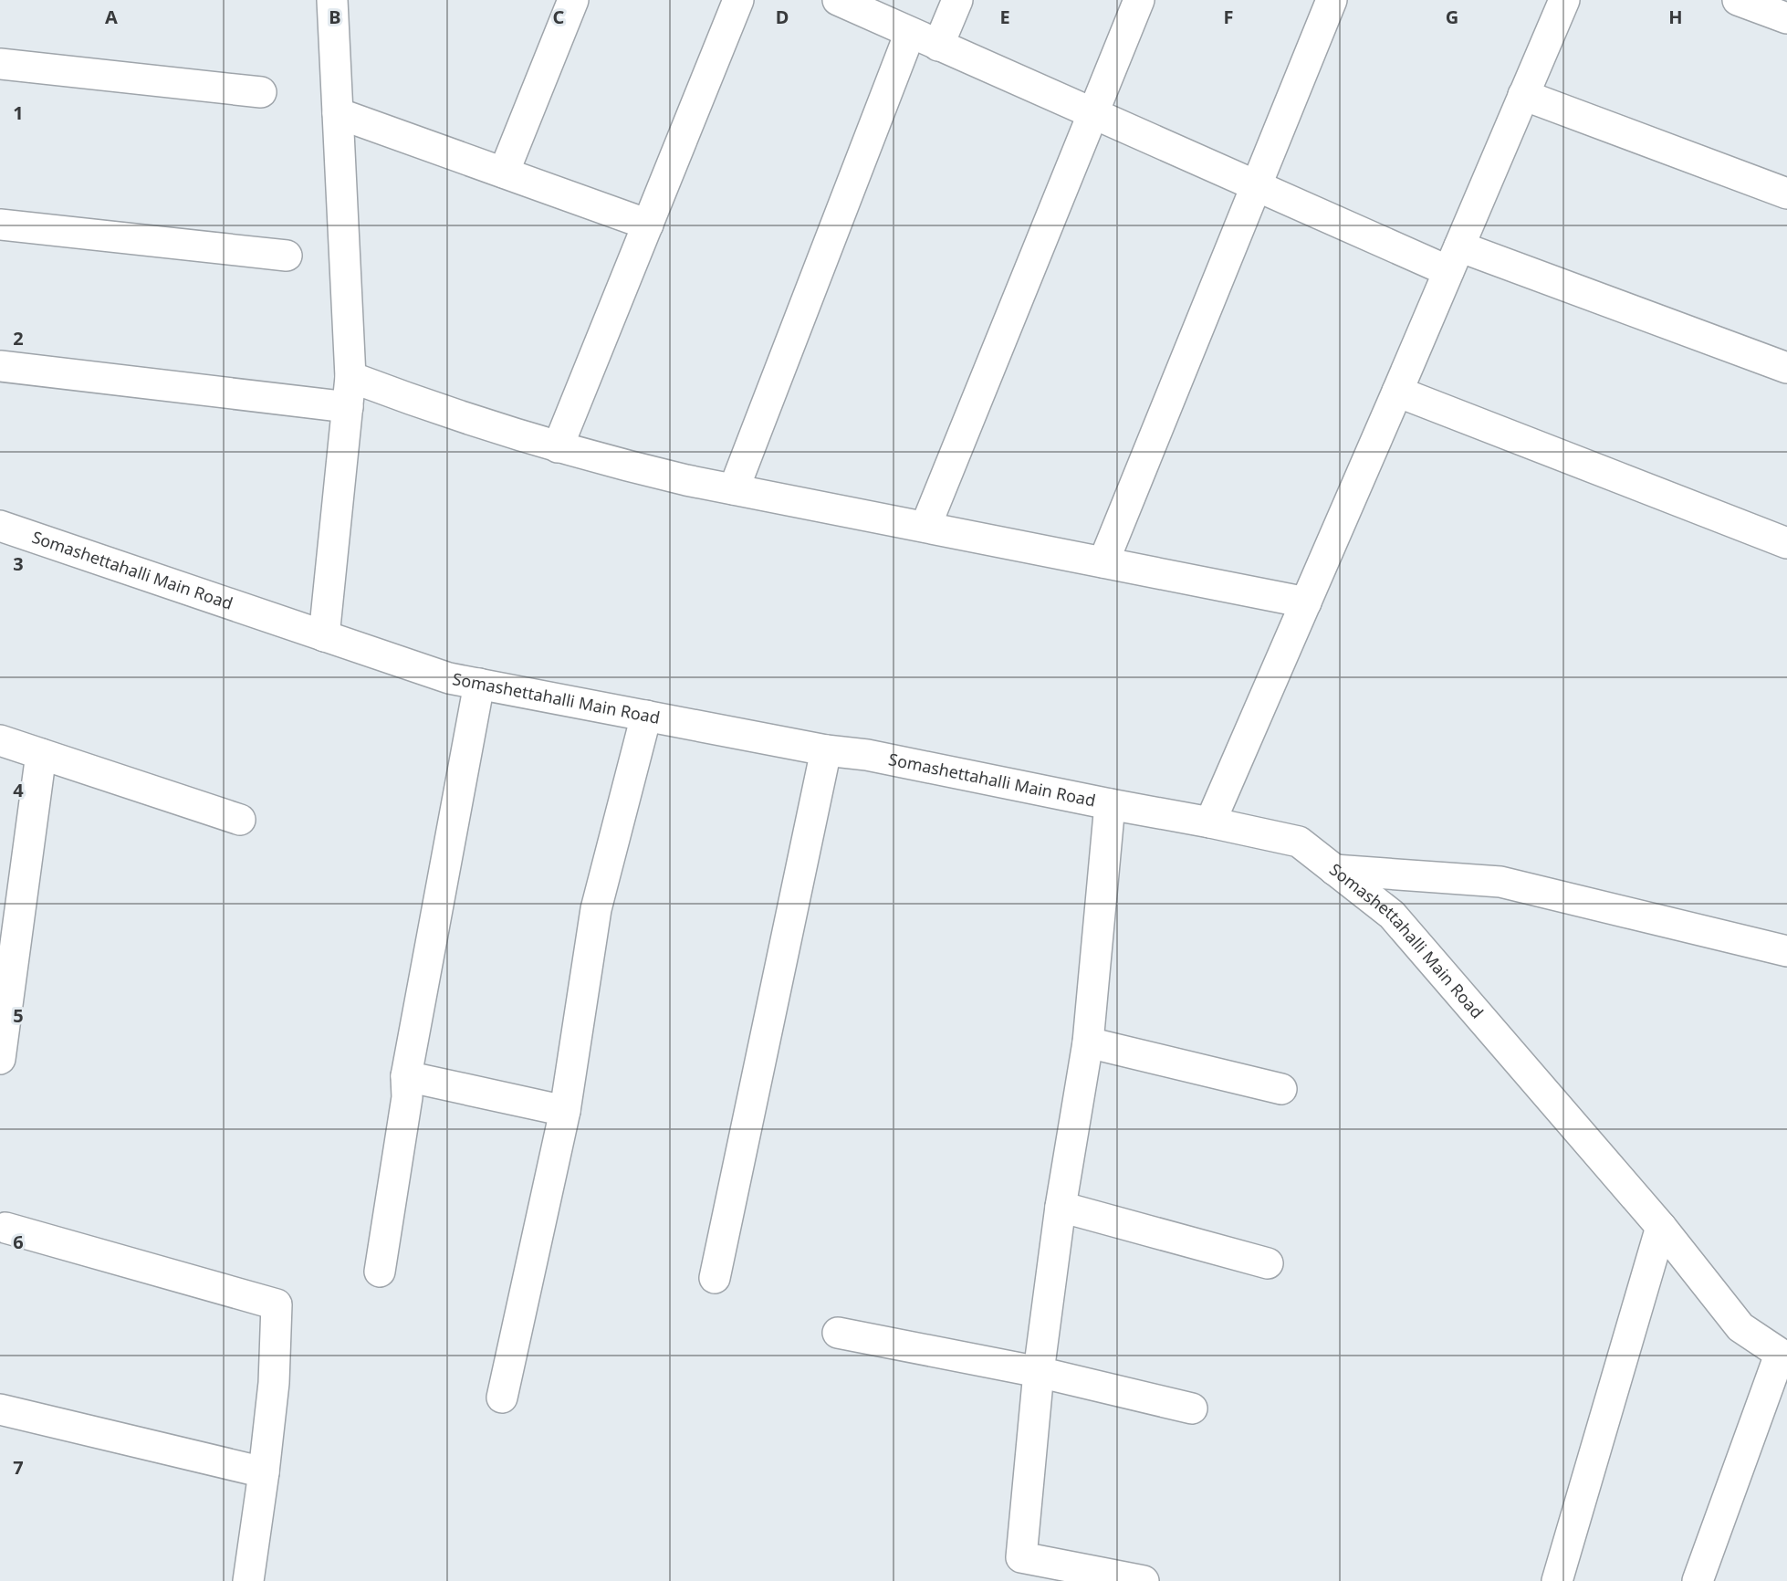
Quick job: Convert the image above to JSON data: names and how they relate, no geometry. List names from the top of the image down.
{
  "streets": {
    "street": ["Somashettahalli Main Road"]
  },
  "grid": {
    "columns": [
      "A",
      "B",
      "C",
      "D",
      "E",
      "F",
      "G",
      "H"
    ],
    "rows": [
      "1",
      "2",
      "3",
      "4",
      "5",
      "6",
      "7"
    ]
  }
}
